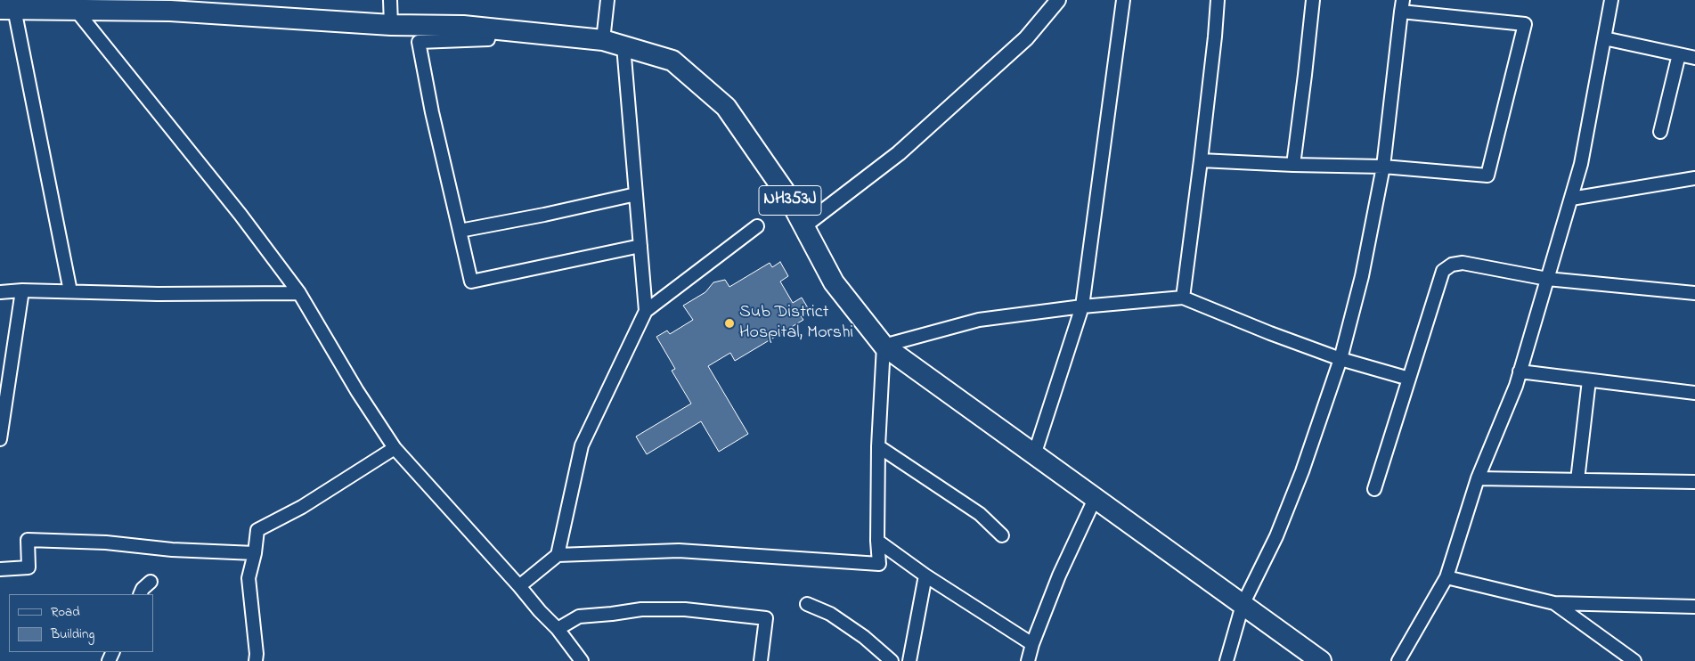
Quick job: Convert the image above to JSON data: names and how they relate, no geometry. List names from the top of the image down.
{
  "streets": {
    "highway": ["NH353J"]
  },
  "places": ["Sub District Hospital, Morshi"],
  "legend": ["Road", "Building"]
}
